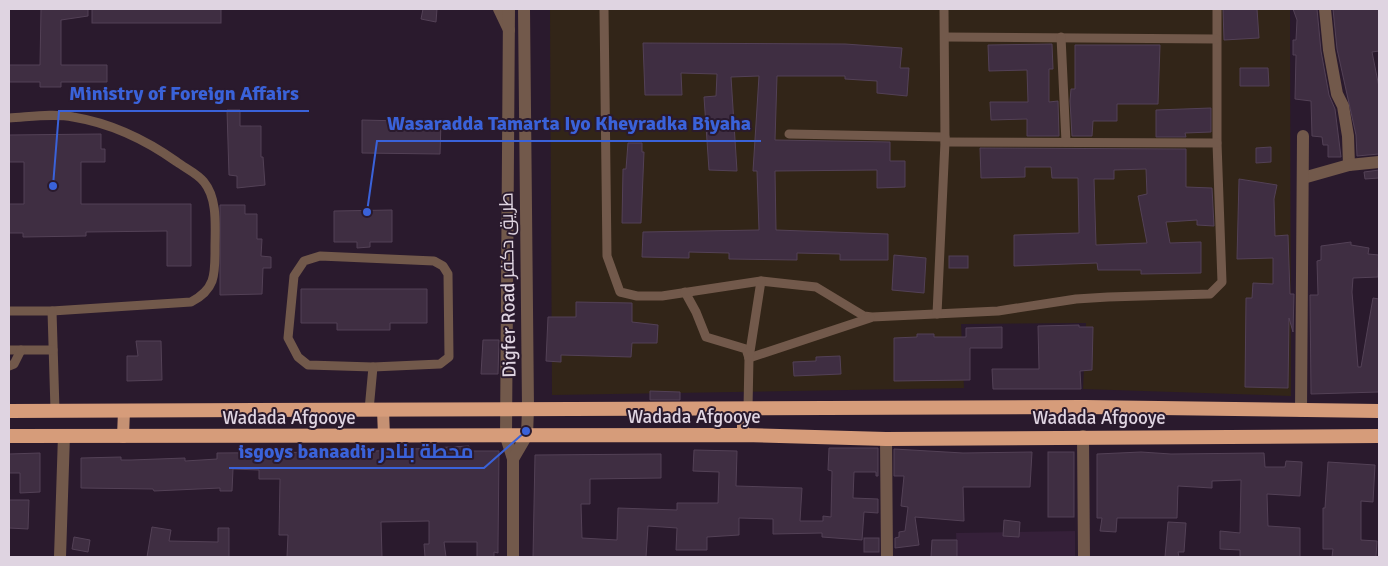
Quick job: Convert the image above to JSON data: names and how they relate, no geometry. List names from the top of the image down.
{
  "streets": {
    "highway": ["Wadada Afgooye"],
    "street": ["Digfer Road طريق دكفر"]
  },
  "crossings": [
    ["Digfer Road طريق دكفر", "Wadada Afgooye"]
  ],
  "places": ["Ministry of Foreign Affairs", "Wasaradda Tamarta Iyo Kheyradka Biyaha", "isgoys banaadir محطة بنادر"]
}
